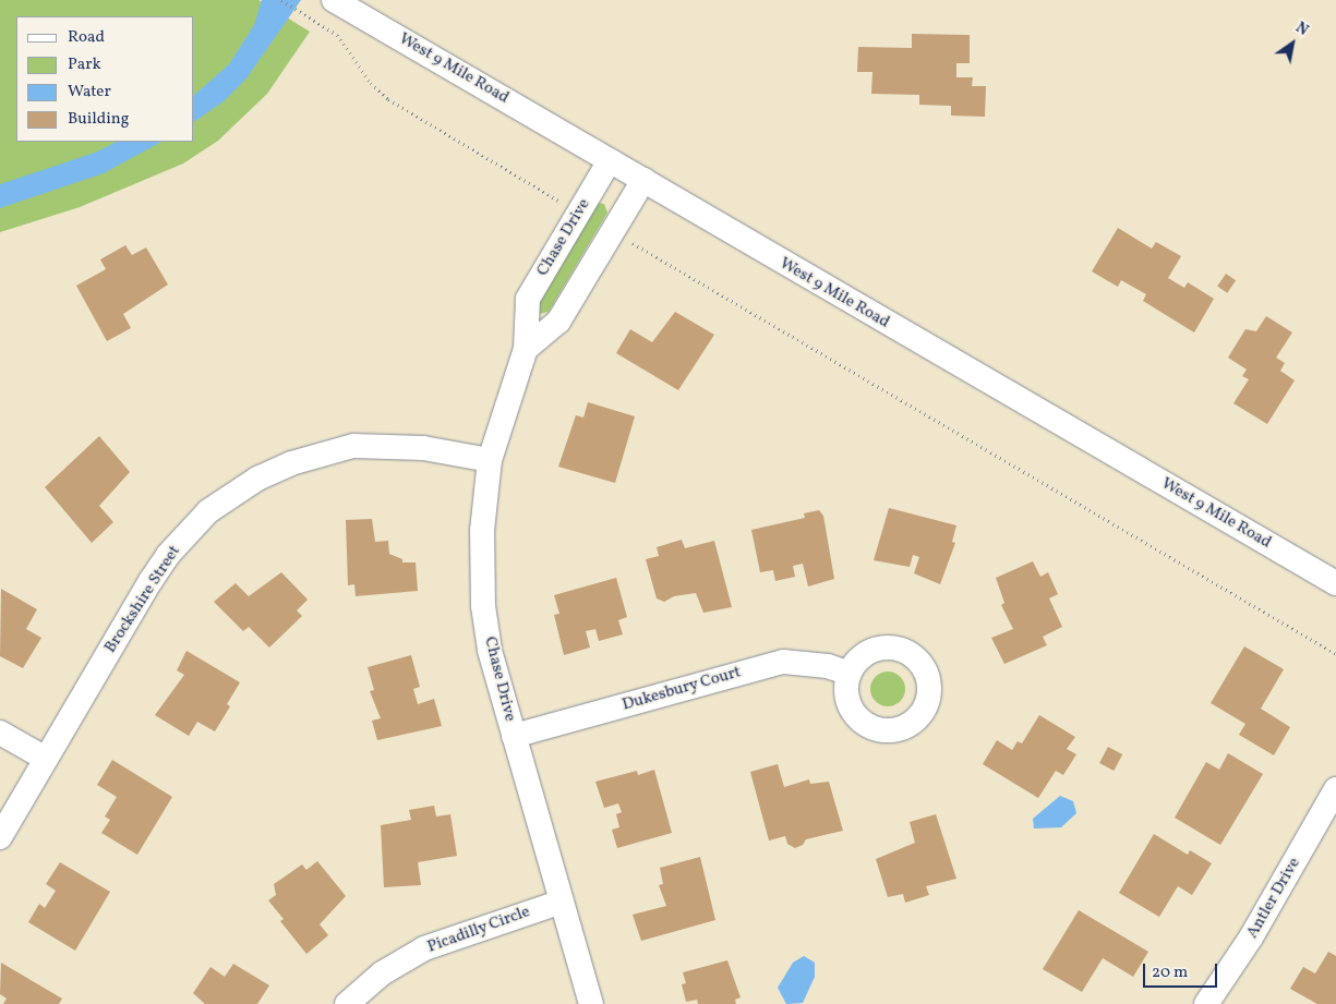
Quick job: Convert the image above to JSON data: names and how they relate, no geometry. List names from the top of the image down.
{
  "streets": {
    "street": [
      "West 9 Mile Road",
      "Chase Drive",
      "Brockshire Street",
      "Dukesbury Court",
      "Antler Drive",
      "Picadilly Circle"
    ]
  },
  "crossings": [
    ["West 9 Mile Road", "Chase Drive"],
    ["Chase Drive", "Brockshire Street"],
    ["Chase Drive", "Dukesbury Court"],
    ["Chase Drive", "Picadilly Circle"]
  ],
  "legend": [
    "Road",
    "Park",
    "Water",
    "Building"
  ],
  "scale_bar": "20 m",
  "north": "top right"
}
